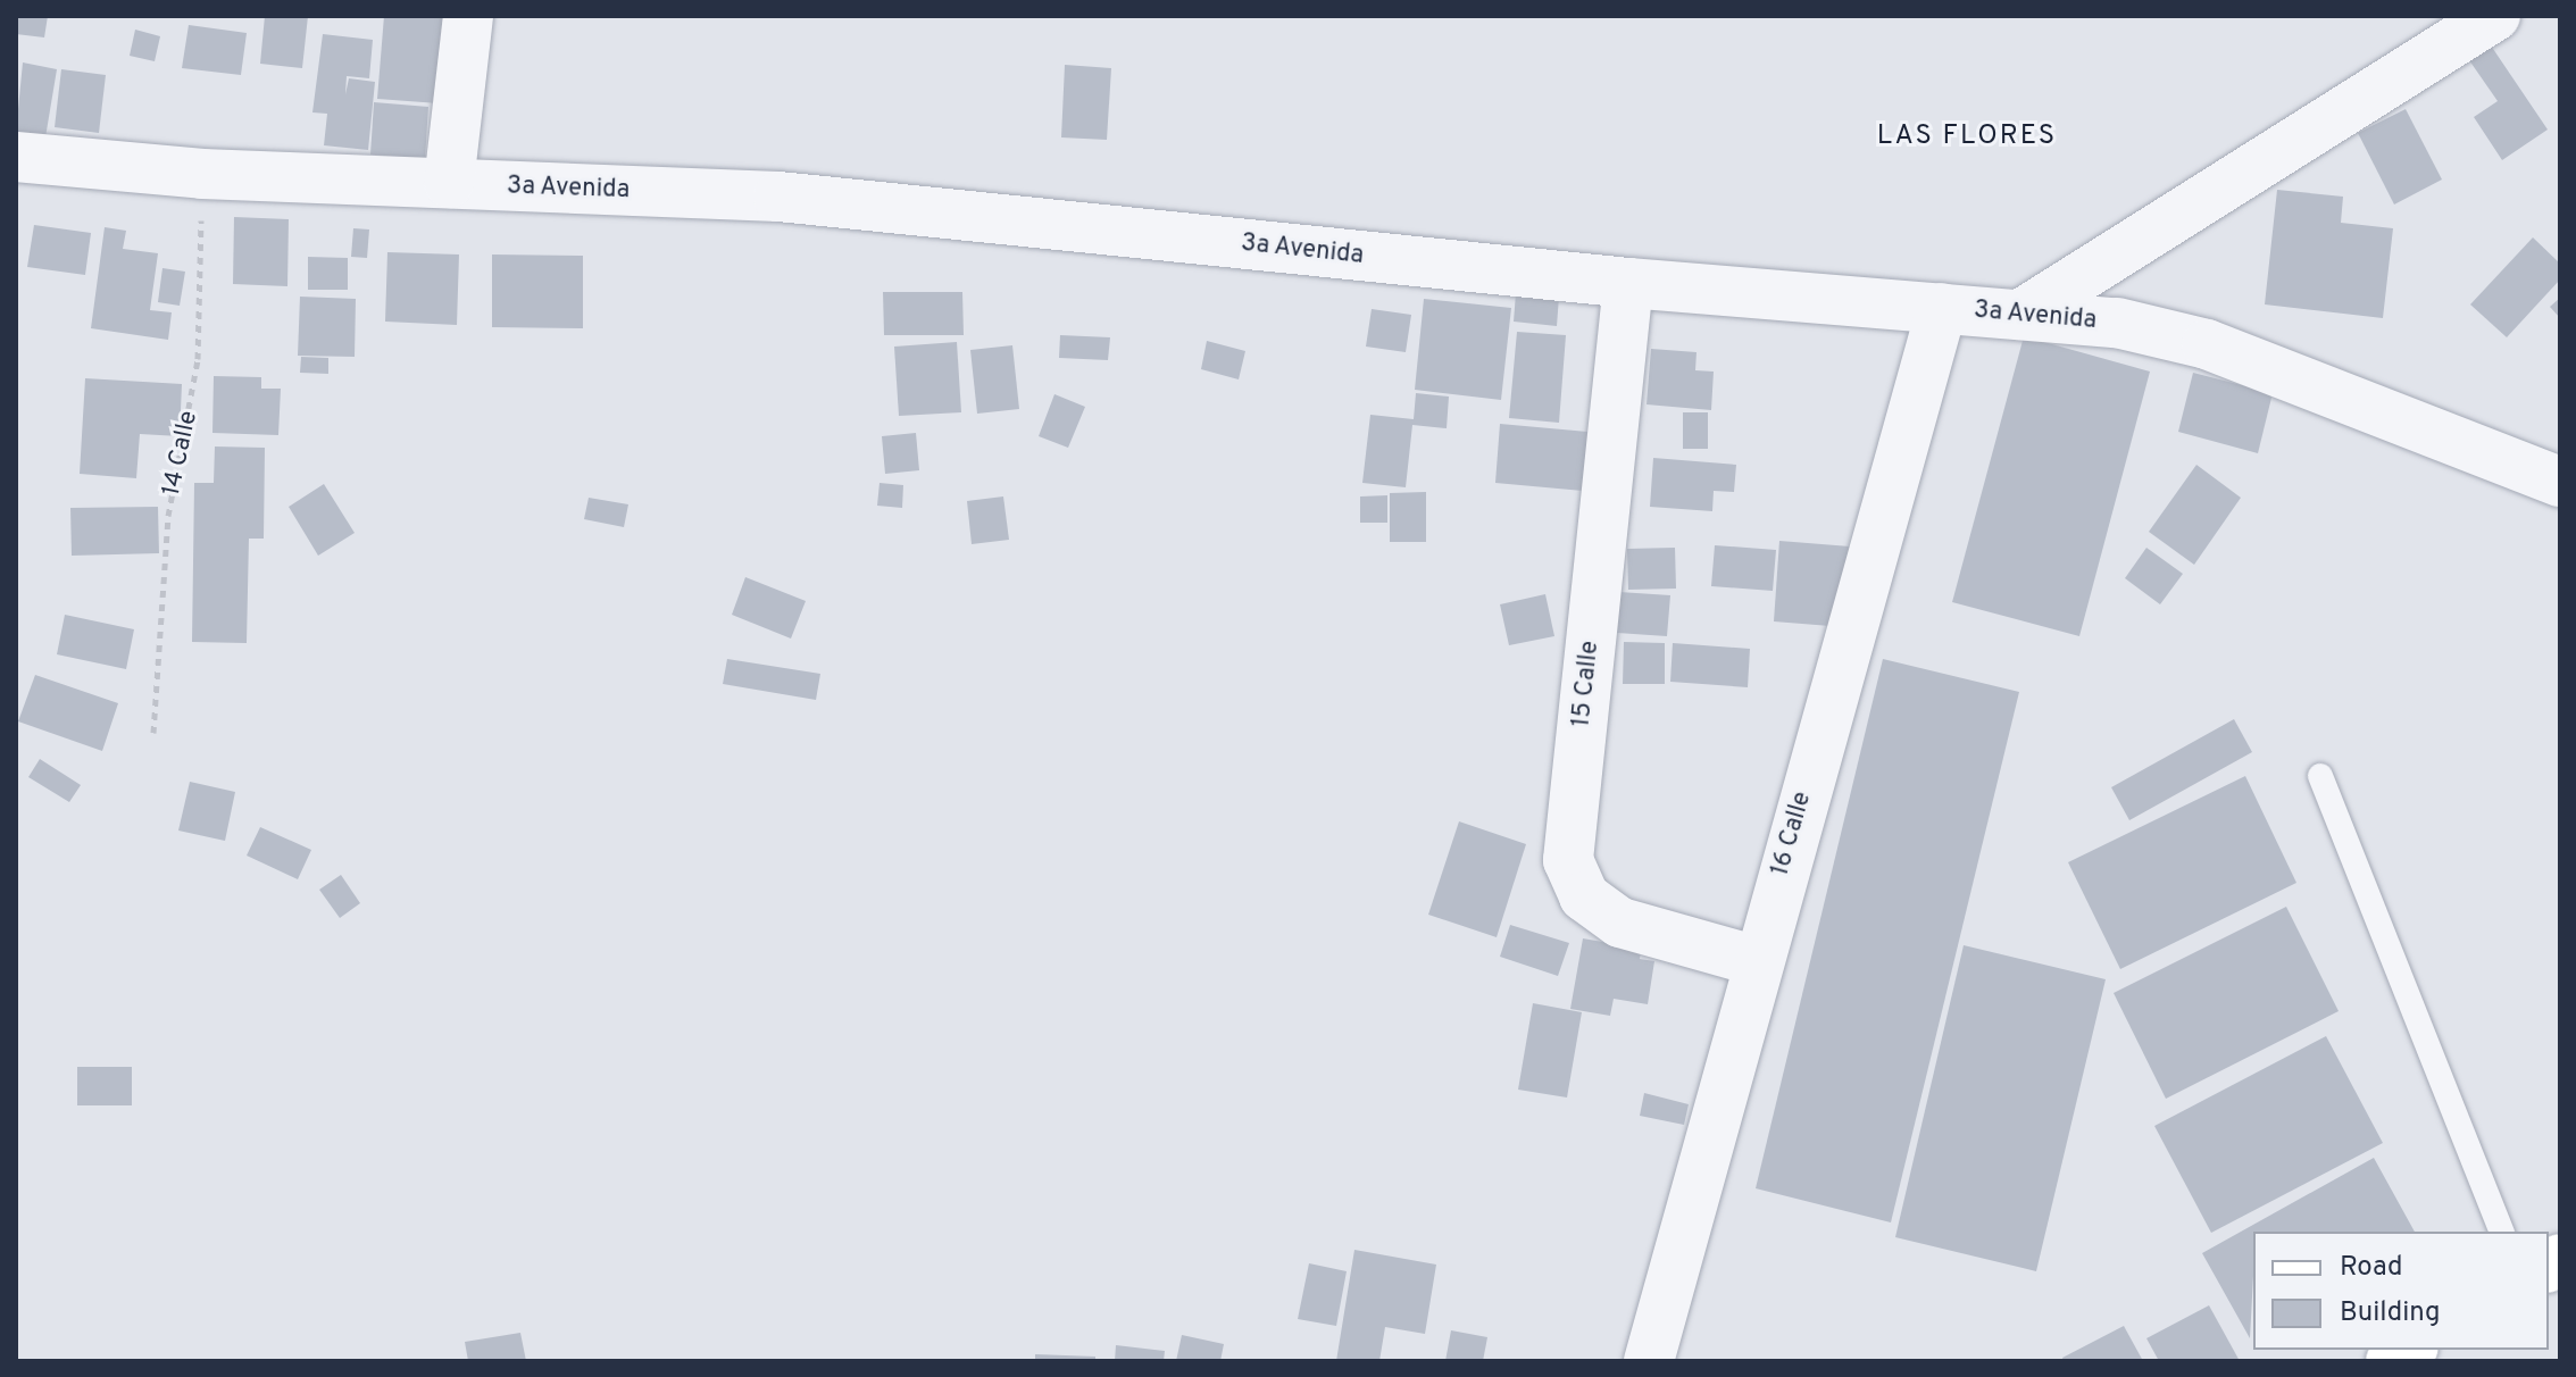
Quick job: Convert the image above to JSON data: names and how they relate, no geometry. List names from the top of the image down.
{
  "streets": {
    "street": ["3a Avenida", "15 Calle", "16 Calle"],
    "path": ["14 Calle"]
  },
  "crossings": [
    ["3a Avenida", "14 Calle"],
    ["3a Avenida", "15 Calle"],
    ["3a Avenida", "16 Calle"],
    ["15 Calle", "16 Calle"]
  ],
  "districts": ["LAS FLORES"],
  "legend": ["Road", "Building"]
}
